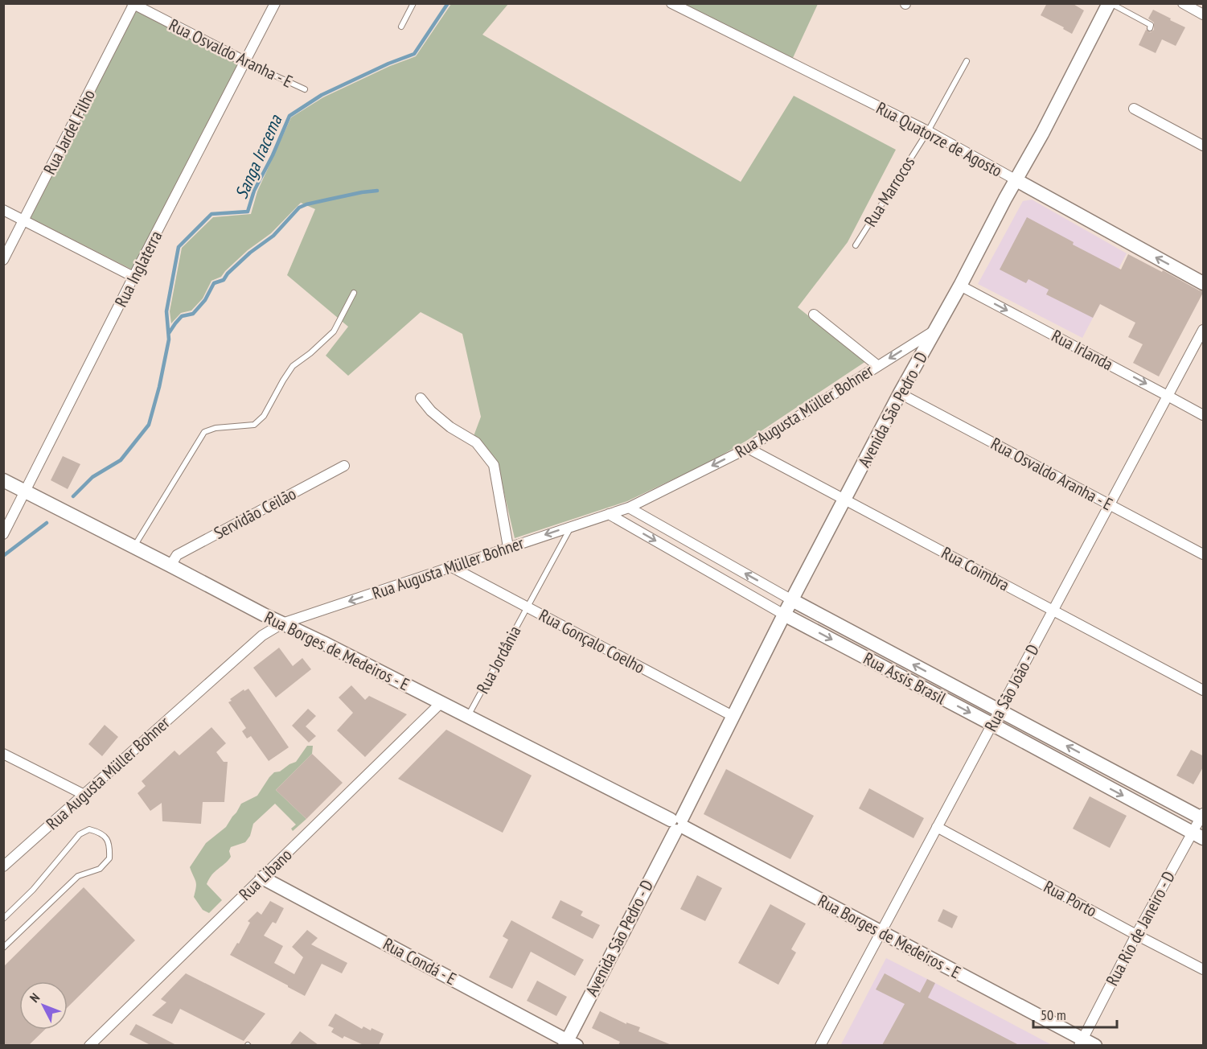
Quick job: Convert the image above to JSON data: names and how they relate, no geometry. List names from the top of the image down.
{
  "streets": {
    "street": [
      "Rua Osvaldo Aranha - E",
      "Rua Jardel Filho",
      "Rua Quatorze de Agosto",
      "Rua Inglaterra",
      "Rua Irlanda",
      "Avenida São Pedro - D",
      "Rua Augusta Müller Bohner",
      "Servidão Ceilão",
      "Rua Coimbra",
      "Rua Gonçalo Coelho",
      "Rua Borges de Medeiros - E",
      "Rua Assis Brasil",
      "Rua São João - D",
      "Rua Líbano",
      "Rua Porto",
      "Rua Rio de Janeiro - D",
      "Rua Condá - E"
    ],
    "lane": ["Rua Marrocos", "Rua Jordânia"]
  },
  "crossings": [
    ["Rua Osvaldo Aranha - E", "Rua Jardel Filho"],
    ["Rua Osvaldo Aranha - E", "Rua Inglaterra"],
    ["Rua Osvaldo Aranha - E", "Avenida São Pedro - D"],
    ["Rua Osvaldo Aranha - E", "Rua São João - D"],
    ["Rua Quatorze de Agosto", "Rua Marrocos"],
    ["Rua Quatorze de Agosto", "Avenida São Pedro - D"],
    ["Rua Inglaterra", "Rua Borges de Medeiros - E"],
    ["Rua Irlanda", "Avenida São Pedro - D"],
    ["Rua Irlanda", "Rua São João - D"],
    ["Avenida São Pedro - D", "Rua Augusta Müller Bohner"],
    ["Avenida São Pedro - D", "Rua Coimbra"],
    ["Avenida São Pedro - D", "Rua Gonçalo Coelho"],
    ["Avenida São Pedro - D", "Rua Borges de Medeiros - E"],
    ["Avenida São Pedro - D", "Rua Assis Brasil"],
    ["Avenida São Pedro - D", "Rua Condá - E"],
    ["Rua Augusta Müller Bohner", "Rua Coimbra"],
    ["Rua Augusta Müller Bohner", "Rua Gonçalo Coelho"],
    ["Rua Augusta Müller Bohner", "Rua Borges de Medeiros - E"],
    ["Rua Augusta Müller Bohner", "Rua Jordânia"],
    ["Rua Augusta Müller Bohner", "Rua Assis Brasil"],
    ["Servidão Ceilão", "Rua Borges de Medeiros - E"],
    ["Rua Coimbra", "Rua São João - D"],
    ["Rua Gonçalo Coelho", "Rua Jordânia"],
    ["Rua Borges de Medeiros - E", "Rua Jordânia"],
    ["Rua Borges de Medeiros - E", "Rua São João - D"],
    ["Rua Borges de Medeiros - E", "Rua Líbano"],
    ["Rua Borges de Medeiros - E", "Rua Rio de Janeiro - D"],
    ["Rua Assis Brasil", "Rua São João - D"],
    ["Rua Assis Brasil", "Rua Rio de Janeiro - D"],
    ["Rua São João - D", "Rua Porto"],
    ["Rua Líbano", "Rua Condá - E"],
    ["Rua Porto", "Rua Rio de Janeiro - D"]
  ],
  "one_way": ["Rua Quatorze de Agosto", "Rua Irlanda", "Rua Augusta Müller Bohner"],
  "water": ["Sanga Iracema"],
  "scale_bar": "50 m",
  "north": "top left"
}
